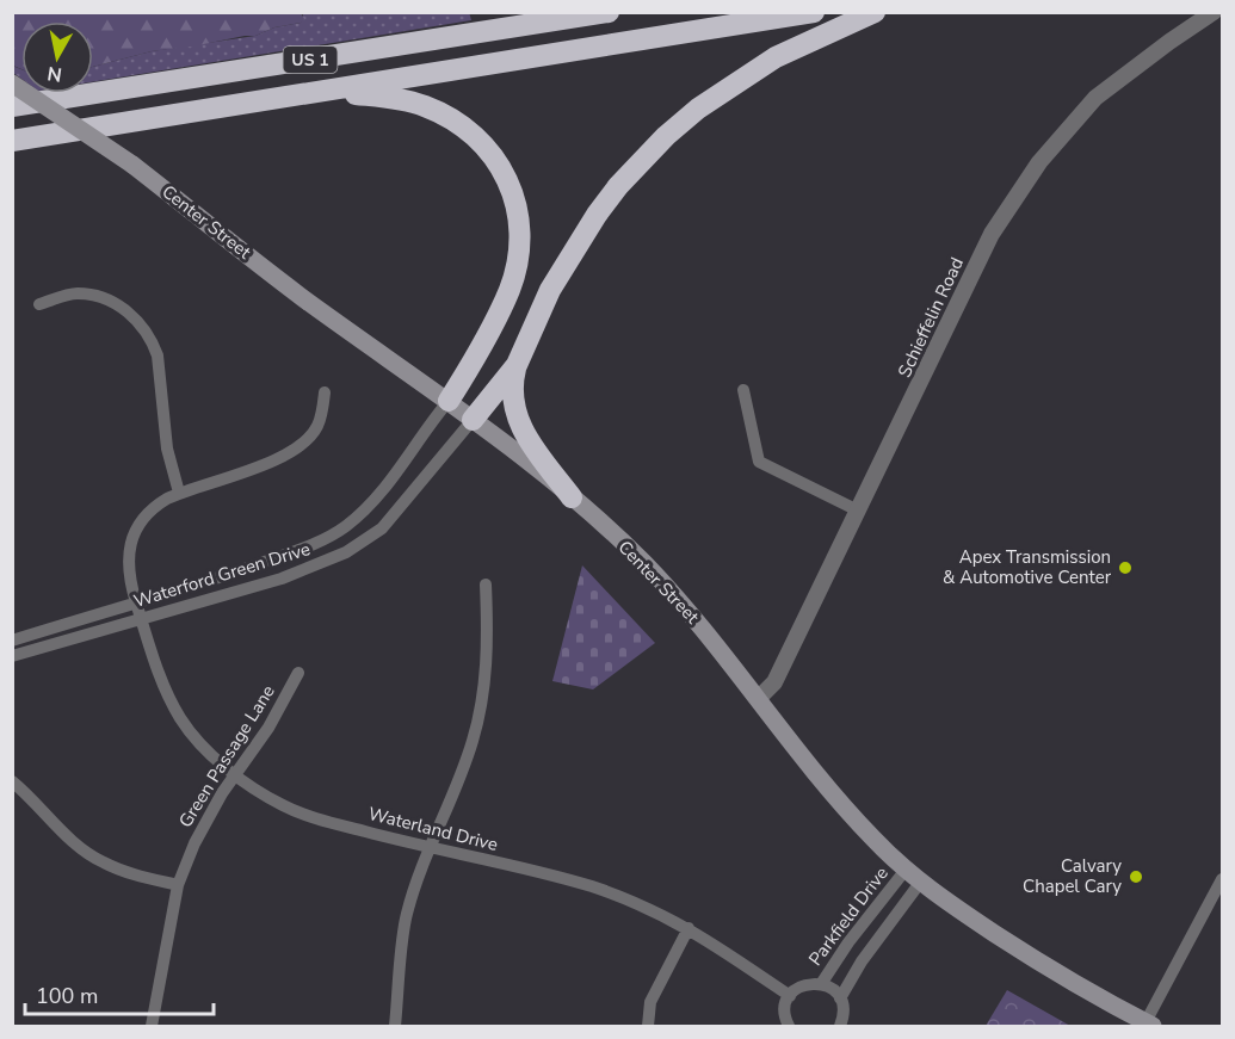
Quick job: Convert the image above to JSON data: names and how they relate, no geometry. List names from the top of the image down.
{
  "streets": {
    "highway": ["US 1"],
    "main road": ["Center Street"],
    "street": [
      "Schieffelin Road",
      "Waterford Green Drive",
      "Green Passage Lane",
      "Waterland Drive",
      "Parkfield Drive"
    ]
  },
  "crossings": [
    ["Center Street", "Schieffelin Road"],
    ["Center Street", "Waterford Green Drive"],
    ["Center Street", "Parkfield Drive"],
    ["Waterford Green Drive", "Waterland Drive"],
    ["Green Passage Lane", "Waterland Drive"],
    ["Waterland Drive", "Parkfield Drive"]
  ],
  "places": ["Apex Transmission & Automotive Center", "Calvary Chapel Cary"],
  "scale_bar": "100 m",
  "north": "bottom"
}
